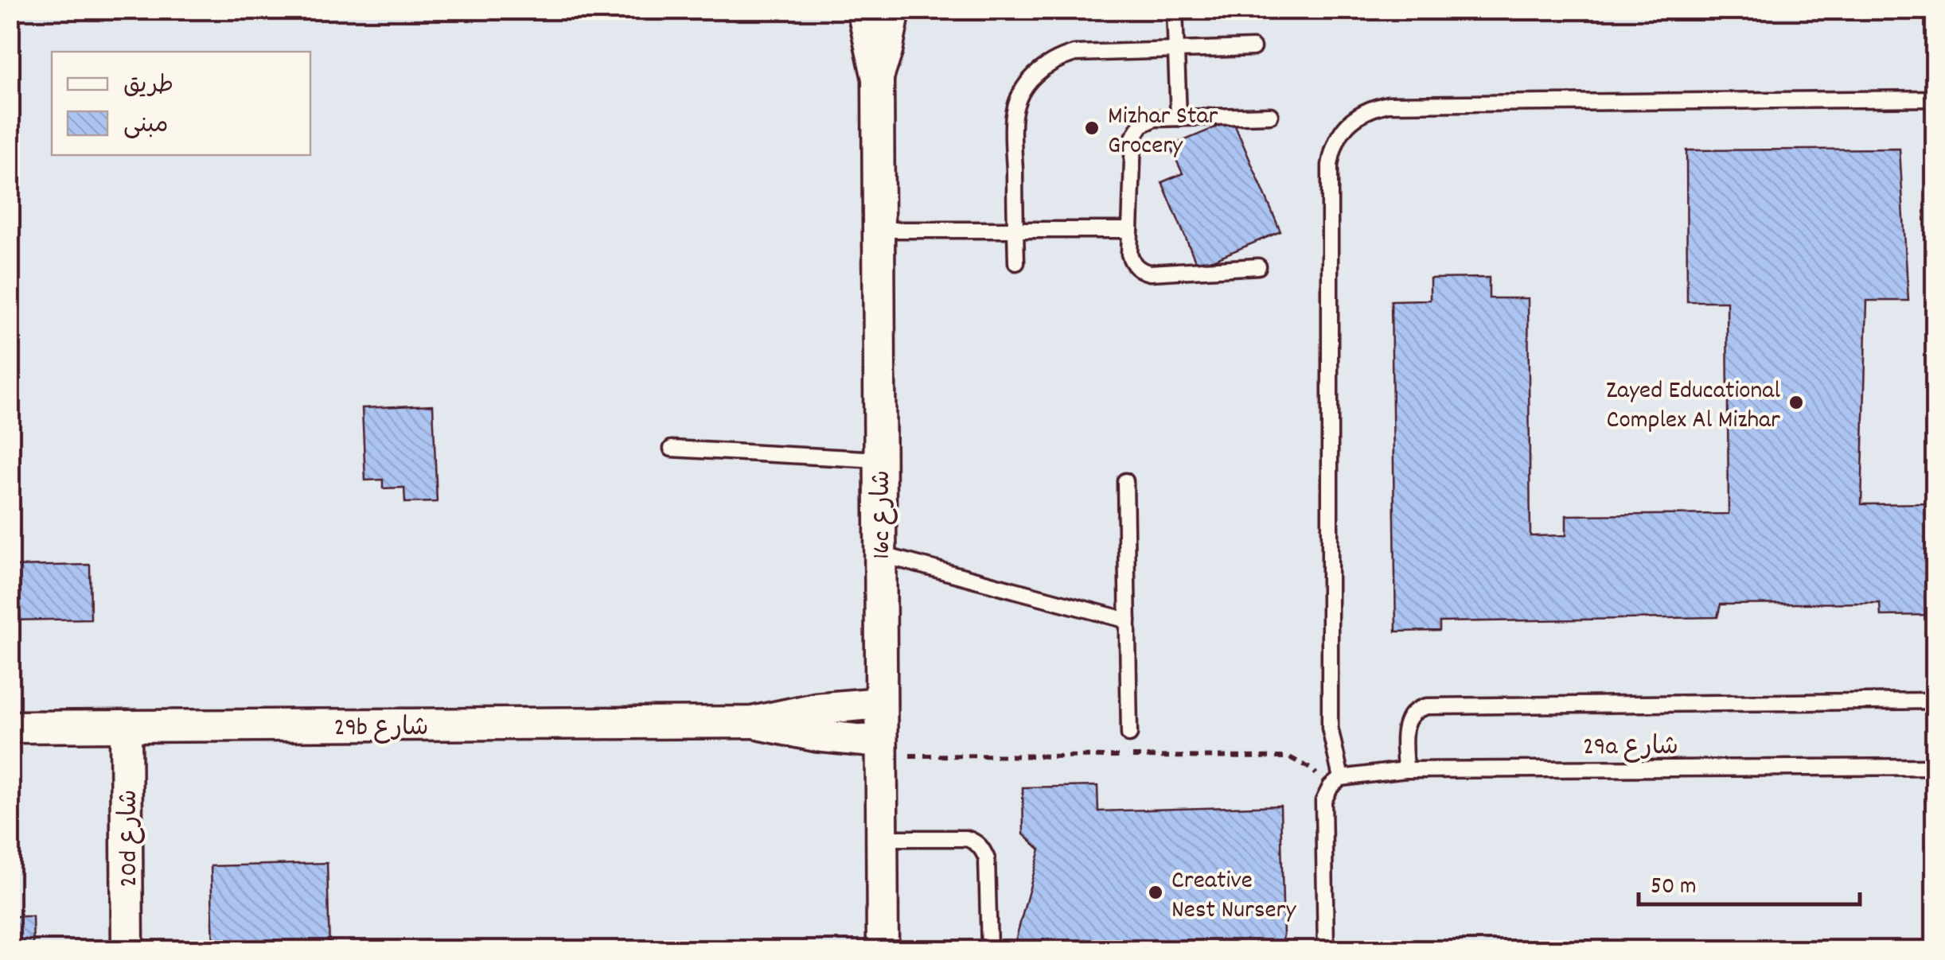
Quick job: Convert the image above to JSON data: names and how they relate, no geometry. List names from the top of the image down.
{
  "streets": {
    "street": ["16c شارع", "29b شارع", "20d شارع"],
    "lane": ["29a شارع"]
  },
  "crossings": [
    ["16c شارع", "29b شارع"],
    ["29b شارع", "20d شارع"]
  ],
  "places": ["Mizhar Star Grocery", "Zayed Educational Complex Al Mizhar", "Creative Nest Nursery"],
  "legend": ["طريق", "مبنى"],
  "scale_bar": "50 m"
}
